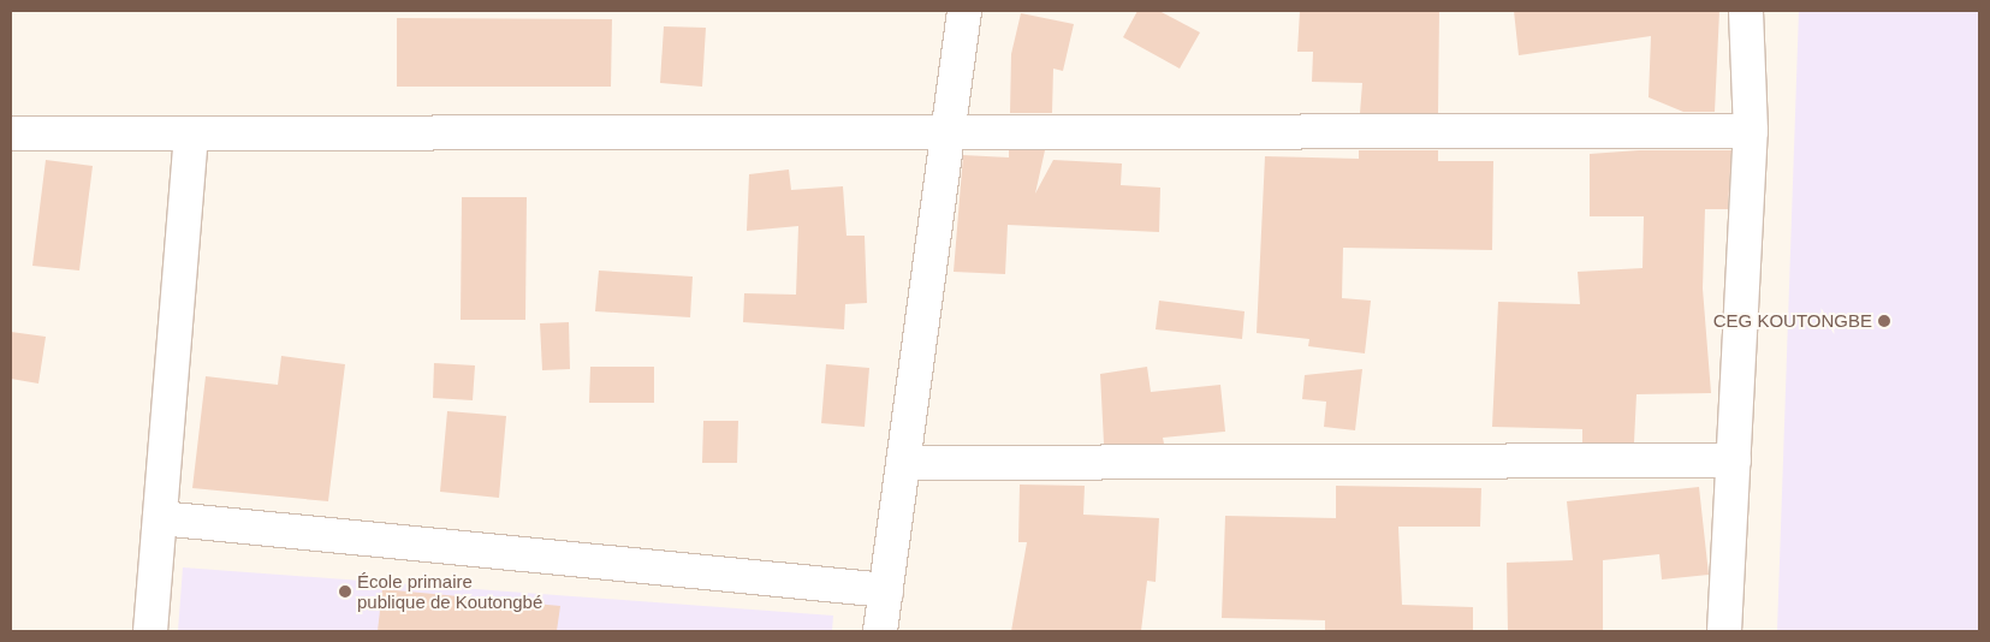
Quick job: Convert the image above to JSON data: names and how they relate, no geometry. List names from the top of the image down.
{
  "places": ["CEG KOUTONGBE", "École primaire publique de Koutongbé"]
}
